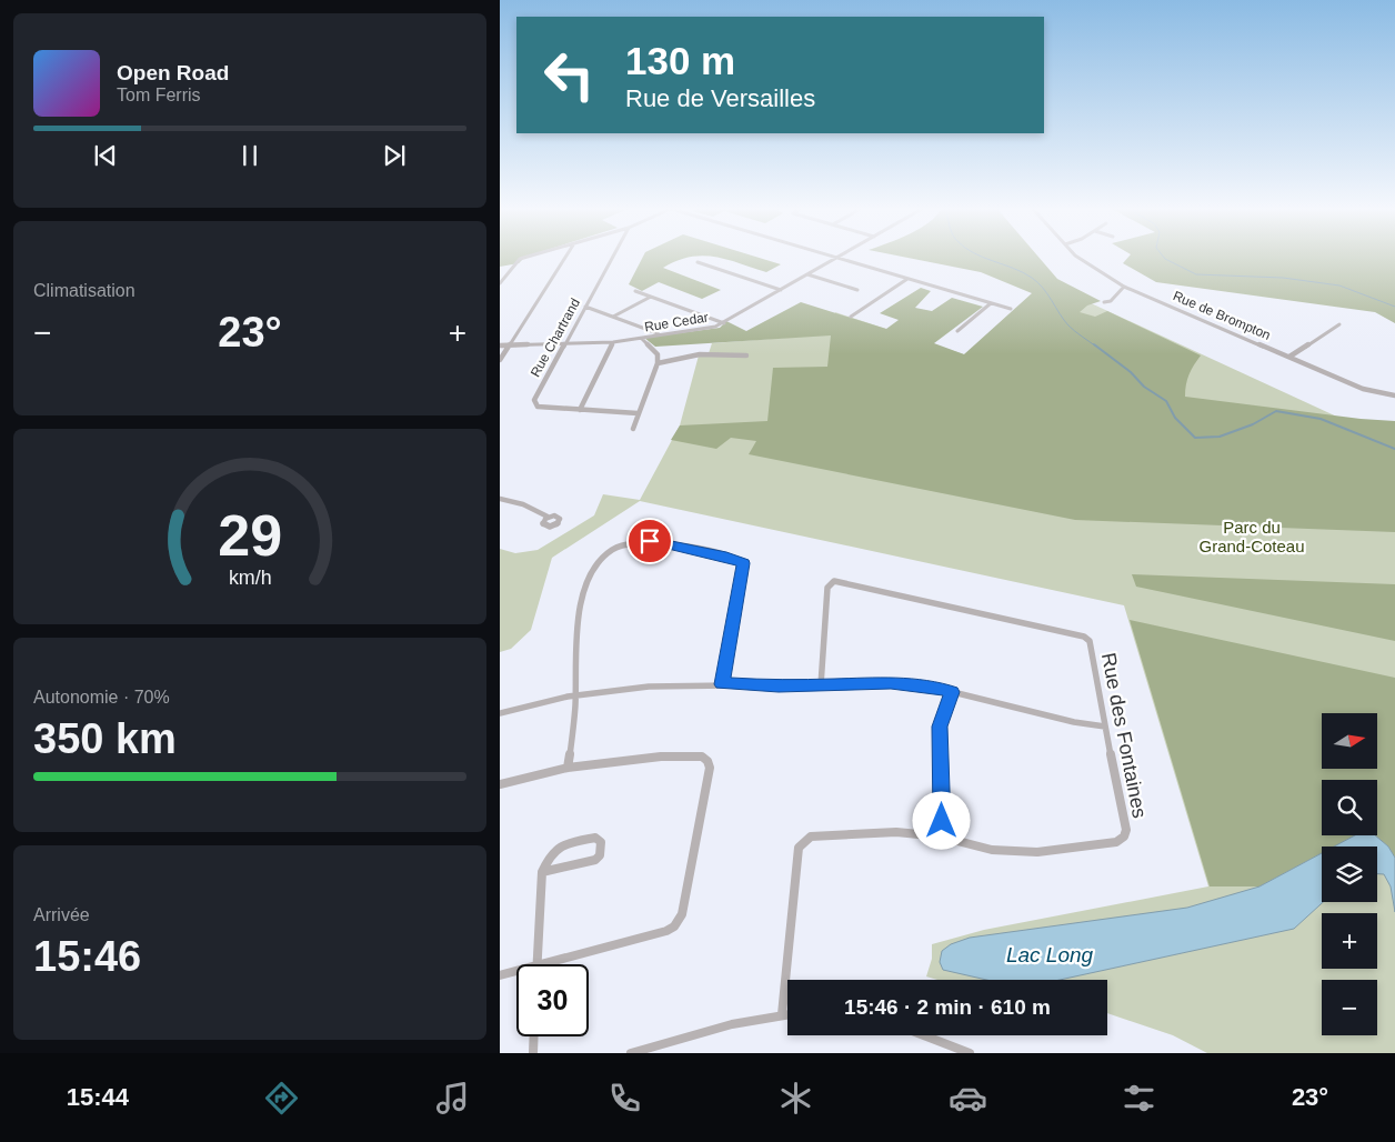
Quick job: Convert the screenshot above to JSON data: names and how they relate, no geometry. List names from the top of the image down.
{
  "streets": {
    "street": [
      "Rue de Brompton",
      "Rue Cedar",
      "Rue Chartrand",
      "Rue des Fontaines"
    ]
  },
  "crossings": [
    ["Rue Cedar", "Rue Chartrand"]
  ],
  "water": ["Lac Long"],
  "parks": ["Parc du Grand-Coteau"],
  "north": "right",
  "page": {
    "turn": ["130 m", "Rue de Versailles"],
    "song": ["Open Road", "Tom Ferris"],
    "tile": [
      "Climatisation",
      ["Autonomie · 70%", "350 km"],
      ["Arrivée", "15:46"]
    ],
    "heat": ["−", "23°", "+"],
    "map_buttons": ["+", "−"],
    "limit": "30",
    "trip": "15:46 · 2 min · 610 m",
    "tabs": ["15:44", "23°"],
    "gauge": ["29", "km/h"]
  }
}
